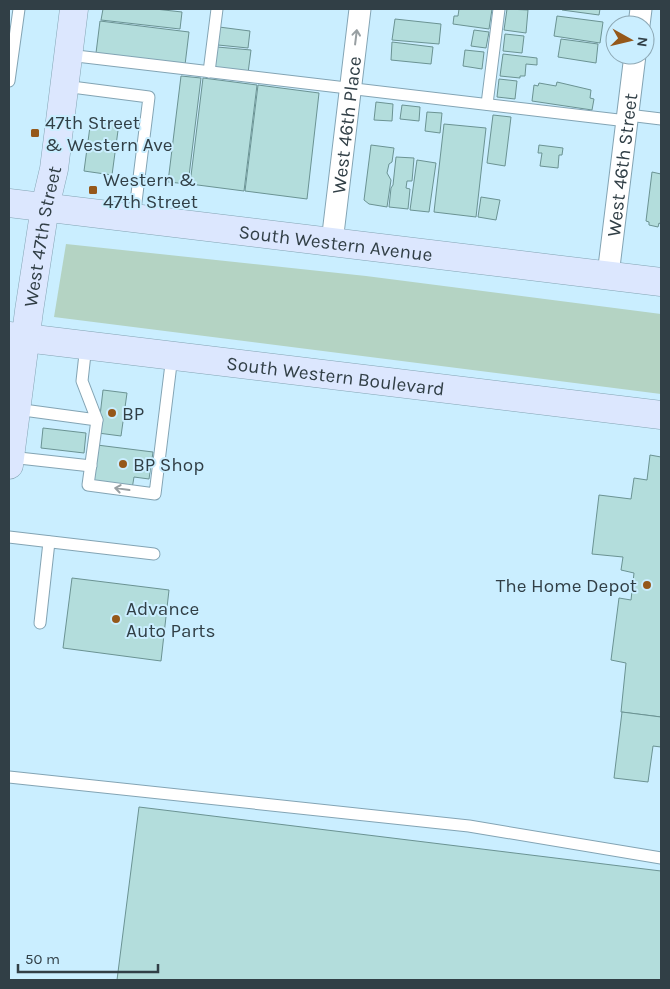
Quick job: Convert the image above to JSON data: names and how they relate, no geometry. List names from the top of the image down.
{
  "streets": {
    "main road": ["West 47th Street", "South Western Avenue", "South Western Boulevard"],
    "street": ["West 46th Place", "West 46th Street"]
  },
  "crossings": [
    ["West 46th Place", "South Western Avenue"],
    ["West 46th Street", "South Western Avenue"],
    ["West 47th Street", "South Western Avenue"],
    ["West 47th Street", "South Western Boulevard"]
  ],
  "places": {
    "transit": ["47th Street & Western Ave", "Western & 47th Street"],
    "other": [
      "BP",
      "BP Shop",
      "The Home Depot",
      "Advance Auto Parts"
    ]
  },
  "scale_bar": "50 m",
  "north": "right"
}
